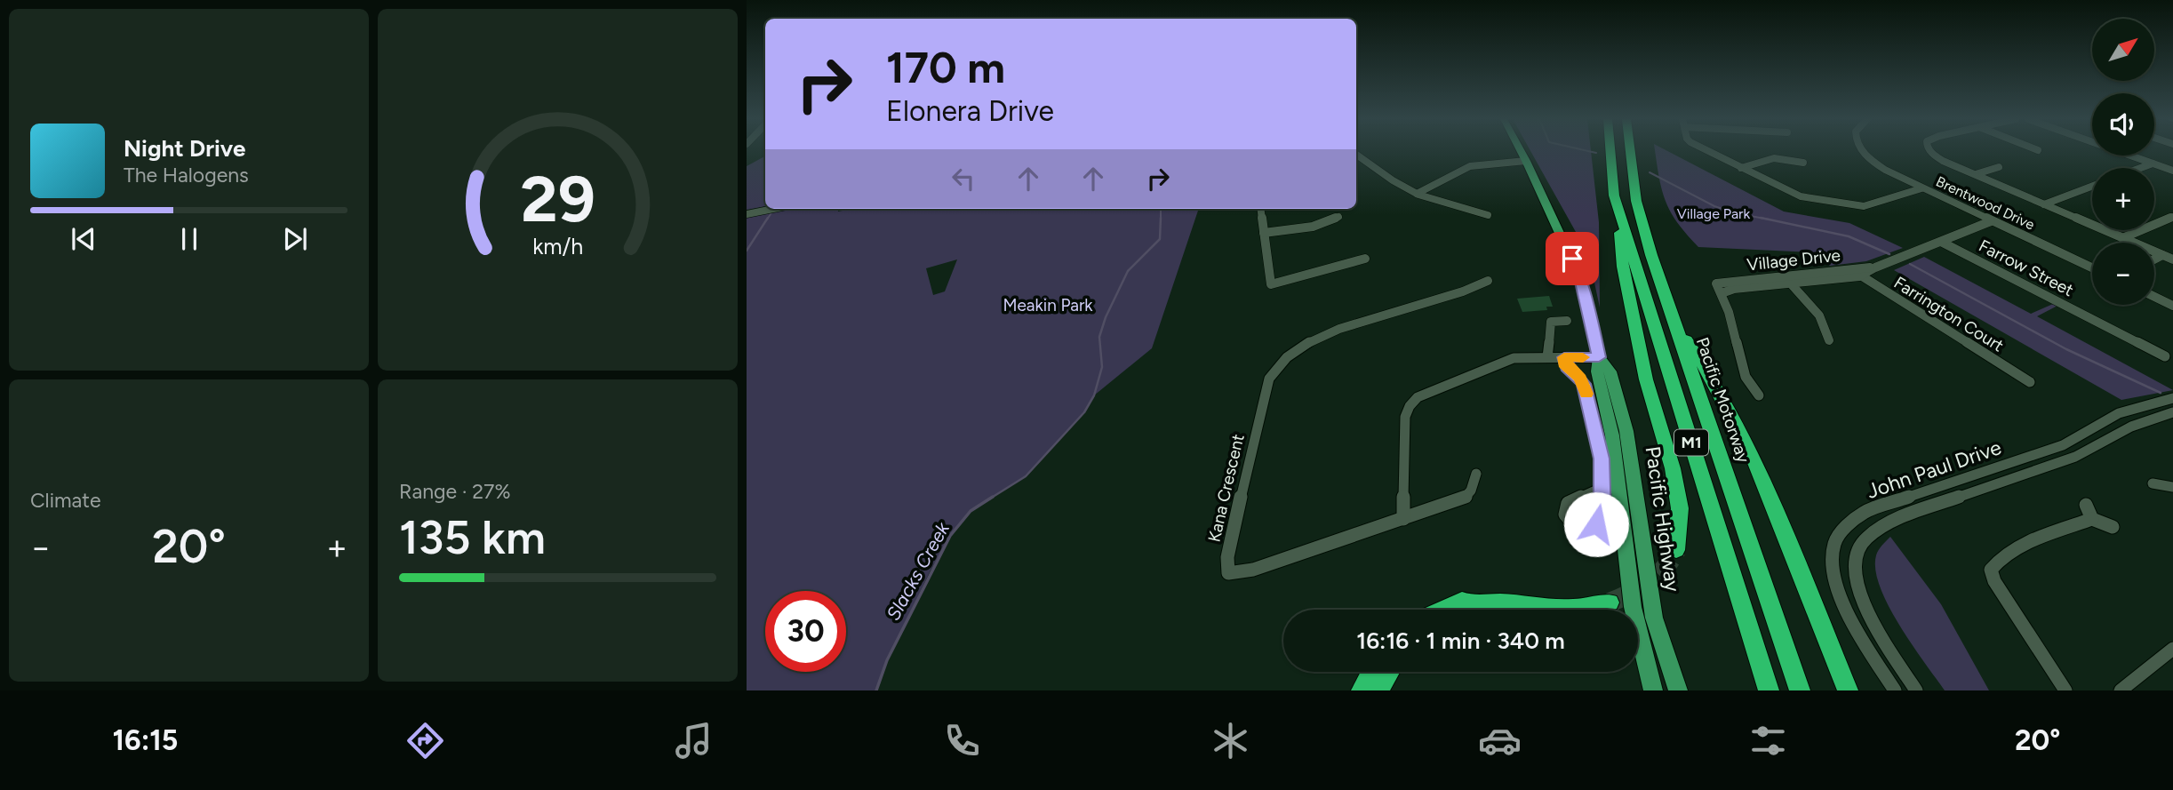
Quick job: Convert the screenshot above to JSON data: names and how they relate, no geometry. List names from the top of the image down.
{
  "streets": {
    "highway": ["Pacific Motorway", "M1"],
    "main road": ["Pacific Highway"],
    "street": [
      "Brentwood Drive",
      "Village Drive",
      "Farrow Street",
      "Farrington Court",
      "John Paul Drive",
      "Kana Crescent"
    ]
  },
  "crossings": [
    ["Brentwood Drive", "Village Drive"],
    ["Village Drive", "Farrow Street"],
    ["Village Drive", "Farrington Court"]
  ],
  "water": ["Slacks Creek"],
  "parks": ["Village Park", "Meakin Park"],
  "north": "top right",
  "page": {
    "map_buttons": ["+", "−"],
    "turn": ["170 m", "Elonera Drive"],
    "song": ["Night Drive", "The Halogens"],
    "tile": [
      "Climate",
      ["Range · 27%", "135 km"]
    ],
    "heat": ["−", "20°", "+"],
    "limit": "30",
    "trip": "16:16 · 1 min · 340 m",
    "tabs": ["16:15", "20°"],
    "gauge": ["29", "km/h"]
  }
}
